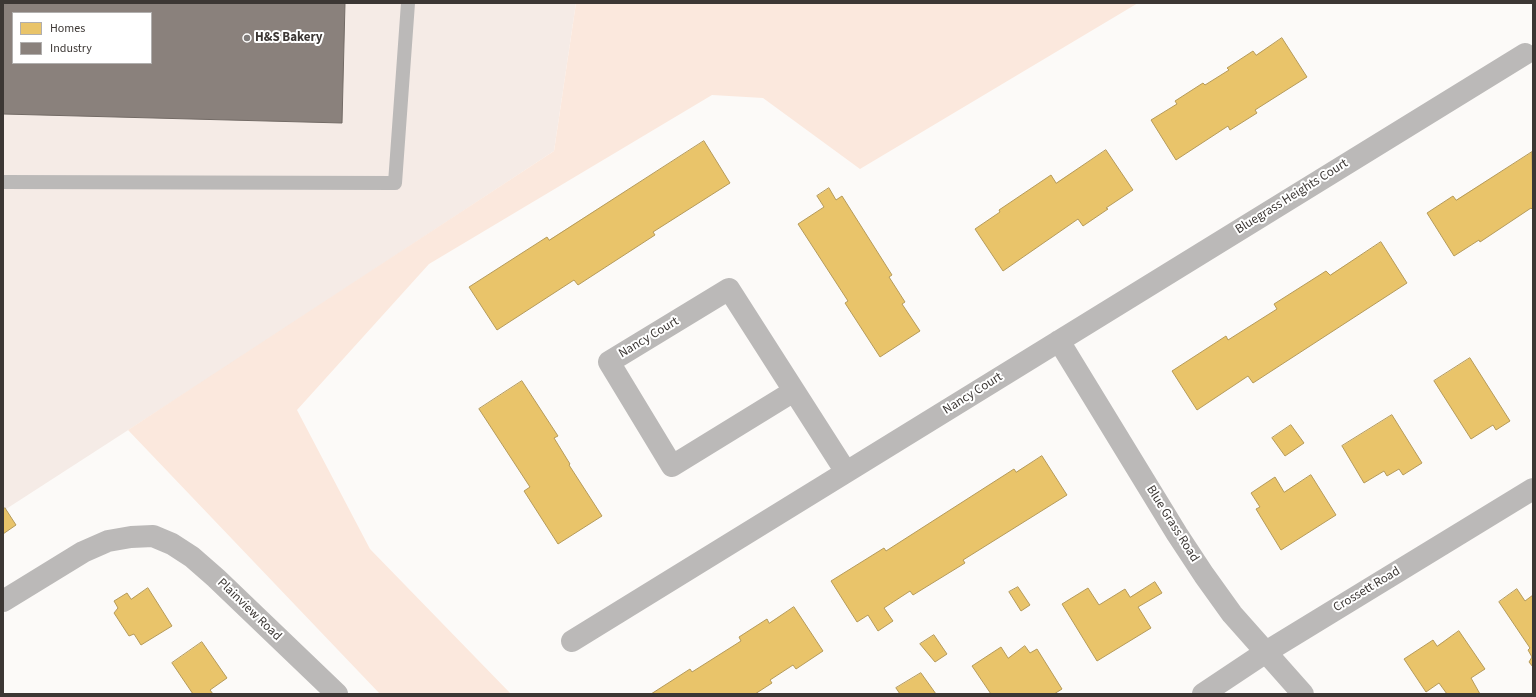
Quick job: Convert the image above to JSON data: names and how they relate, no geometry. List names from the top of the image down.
{
  "streets": {
    "street": [
      "Bluegrass Heights Court",
      "Nancy Court",
      "Blue Grass Road",
      "Crossett Road",
      "Plainview Road"
    ]
  },
  "crossings": [
    ["Bluegrass Heights Court", "Nancy Court"],
    ["Bluegrass Heights Court", "Blue Grass Road"],
    ["Nancy Court", "Blue Grass Road"],
    ["Blue Grass Road", "Crossett Road"]
  ],
  "places": ["H&S Bakery"],
  "legend": ["Homes", "Industry"]
}
